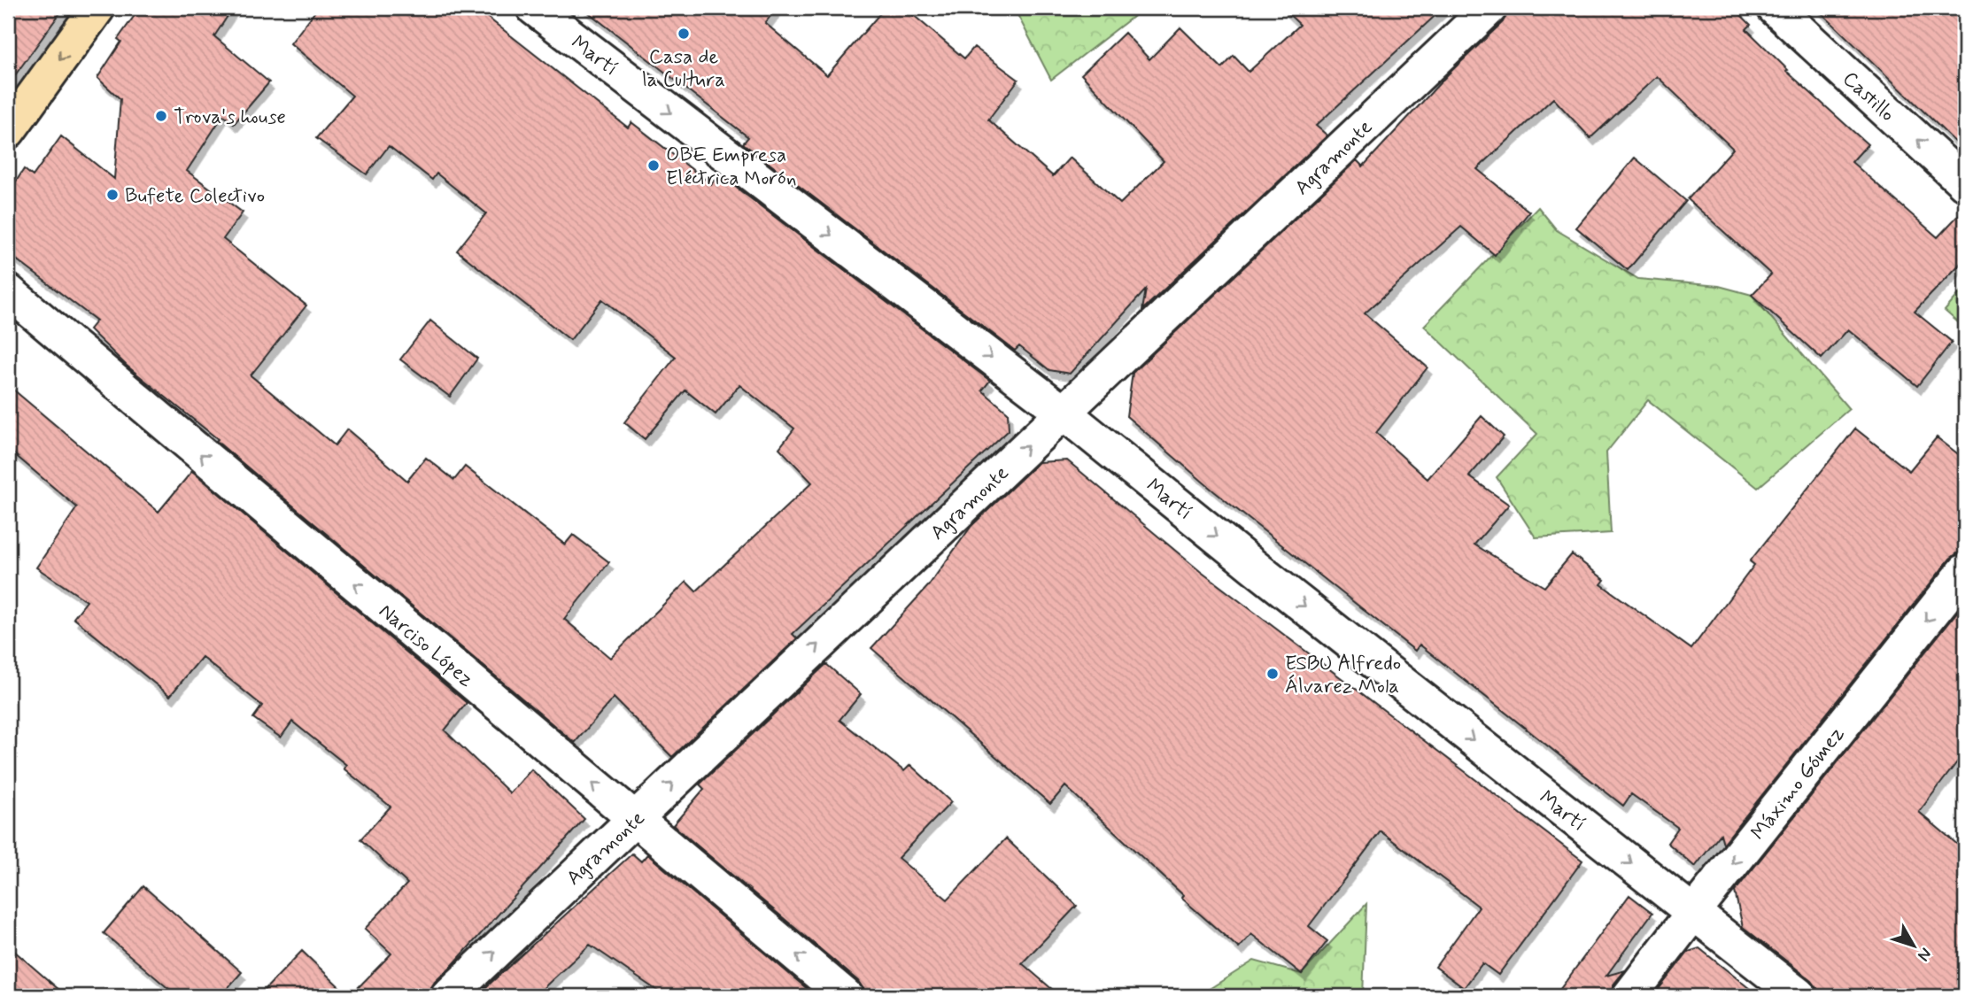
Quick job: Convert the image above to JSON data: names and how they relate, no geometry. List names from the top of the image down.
{
  "streets": {
    "main road": [
      "Martí",
      "Castillo",
      "Agramonte",
      "Narciso López",
      "Máximo Gómez"
    ]
  },
  "crossings": [
    ["Martí", "Agramonte"],
    ["Martí", "Máximo Gómez"],
    ["Agramonte", "Narciso López"]
  ],
  "one_way": [
    "Martí",
    "Castillo",
    "Agramonte",
    "Narciso López",
    "Máximo Gómez"
  ],
  "places": [
    "Casa de la Cultura",
    "Trova's house",
    "OBE Empresa Eléctrica Morón",
    "Bufete Colectivo",
    "ESBU Alfredo Álvarez Mola"
  ],
  "north": "bottom right"
}
